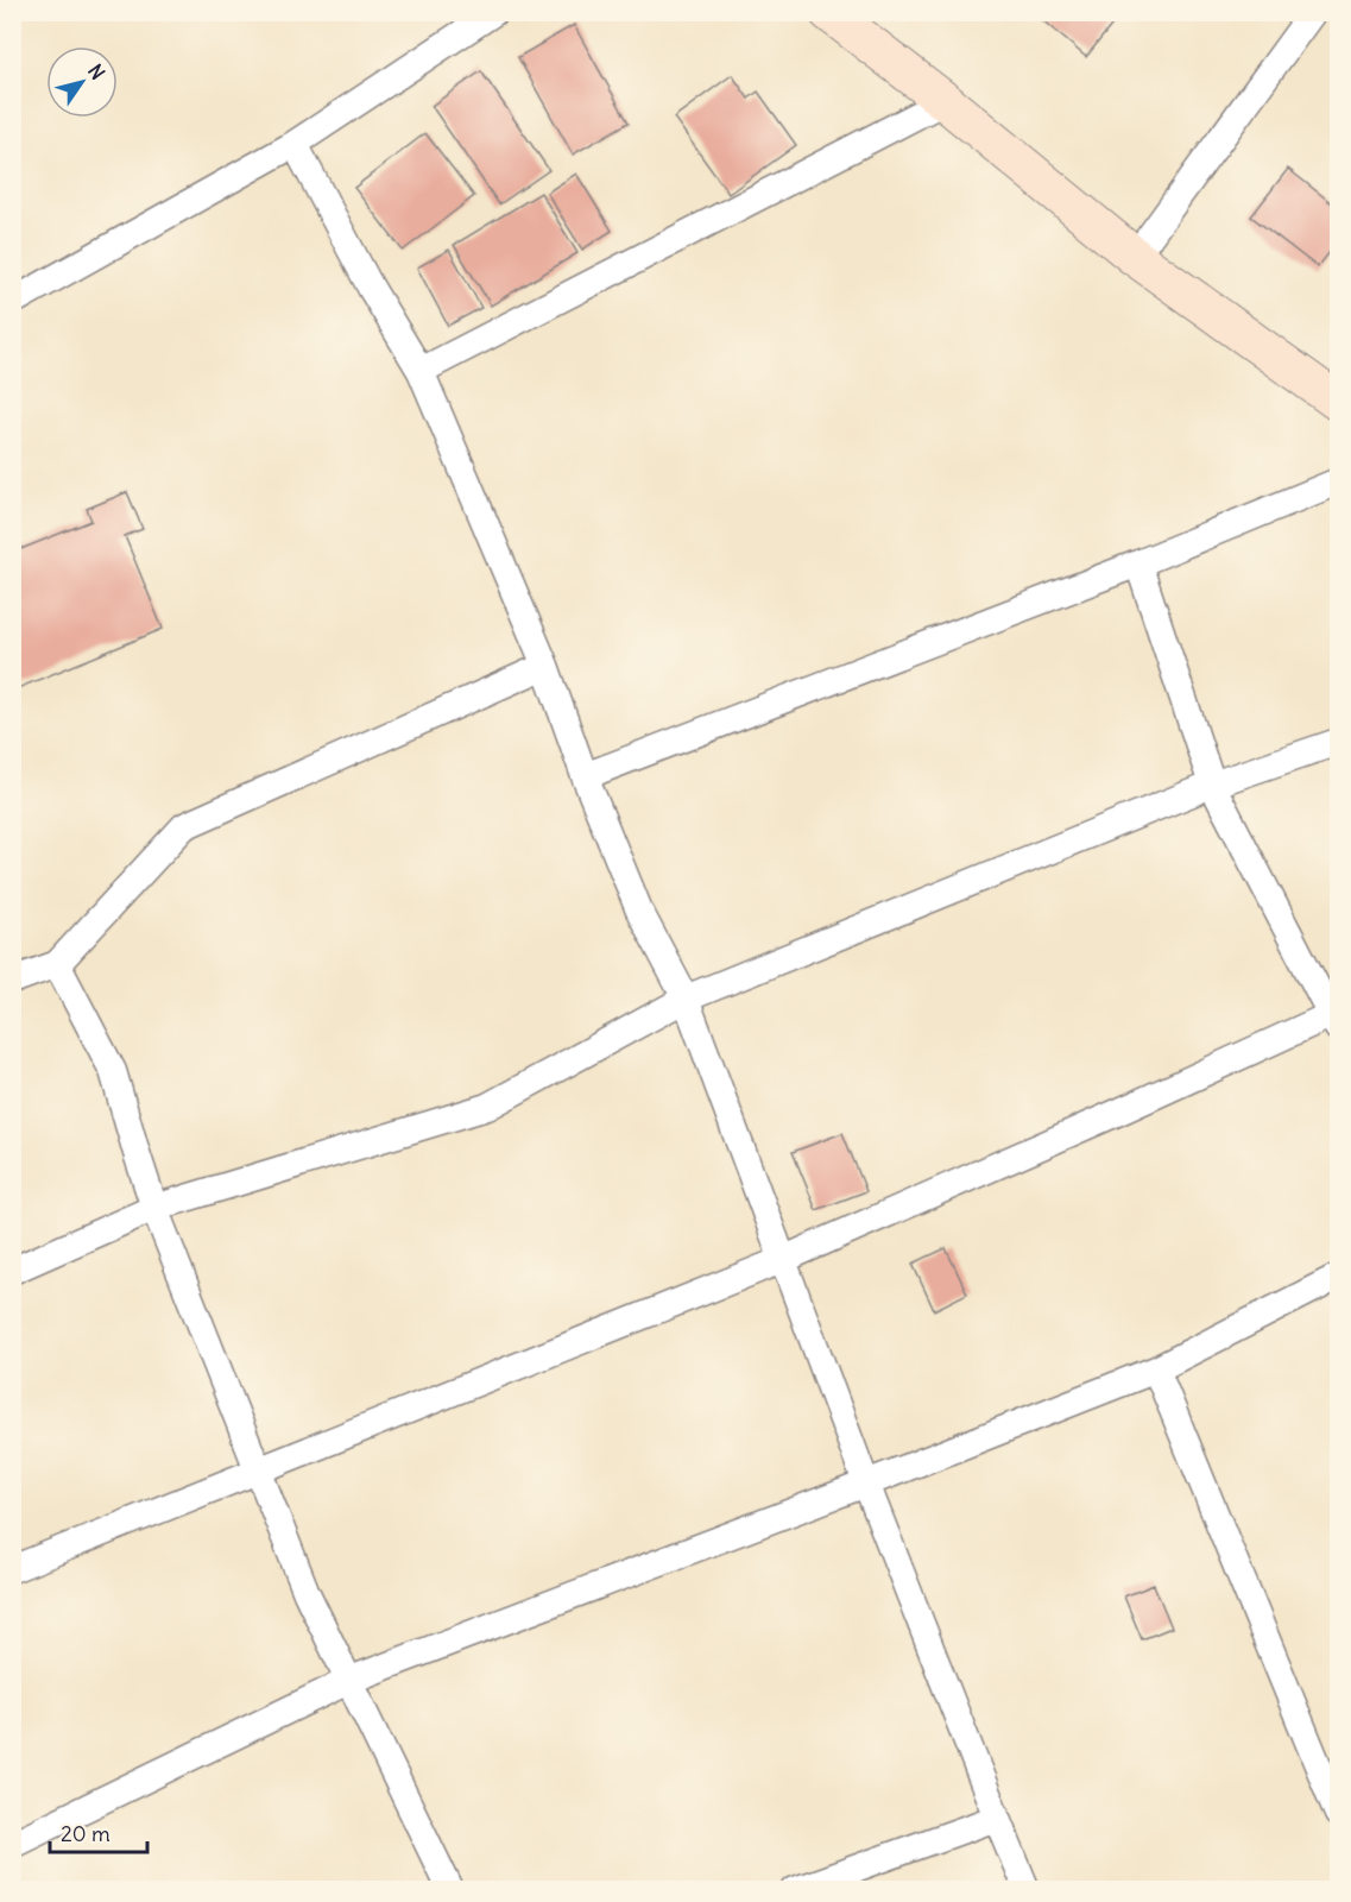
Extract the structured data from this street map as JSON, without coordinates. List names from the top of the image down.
{
  "scale_bar": "20 m",
  "north": "top right"
}
